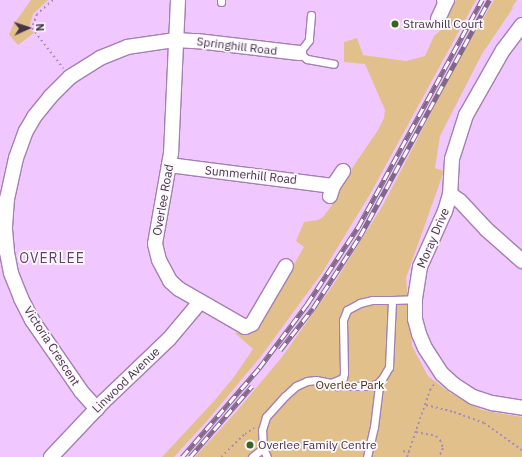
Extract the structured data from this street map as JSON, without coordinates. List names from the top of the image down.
{
  "streets": {
    "street": [
      "Springhill Road",
      "Summerhill Road",
      "Overlee Road",
      "Moray Drive",
      "Victoria Crescent",
      "Linwood Avenue"
    ]
  },
  "crossings": [
    ["Springhill Road", "Overlee Road"],
    ["Springhill Road", "Victoria Crescent"],
    ["Summerhill Road", "Overlee Road"],
    ["Overlee Road", "Victoria Crescent"],
    ["Overlee Road", "Linwood Avenue"],
    ["Victoria Crescent", "Linwood Avenue"]
  ],
  "districts": ["OVERLEE"],
  "parks": ["Overlee Park"],
  "places": ["Strawhill Court", "Overlee Family Centre"],
  "north": "right"
}
